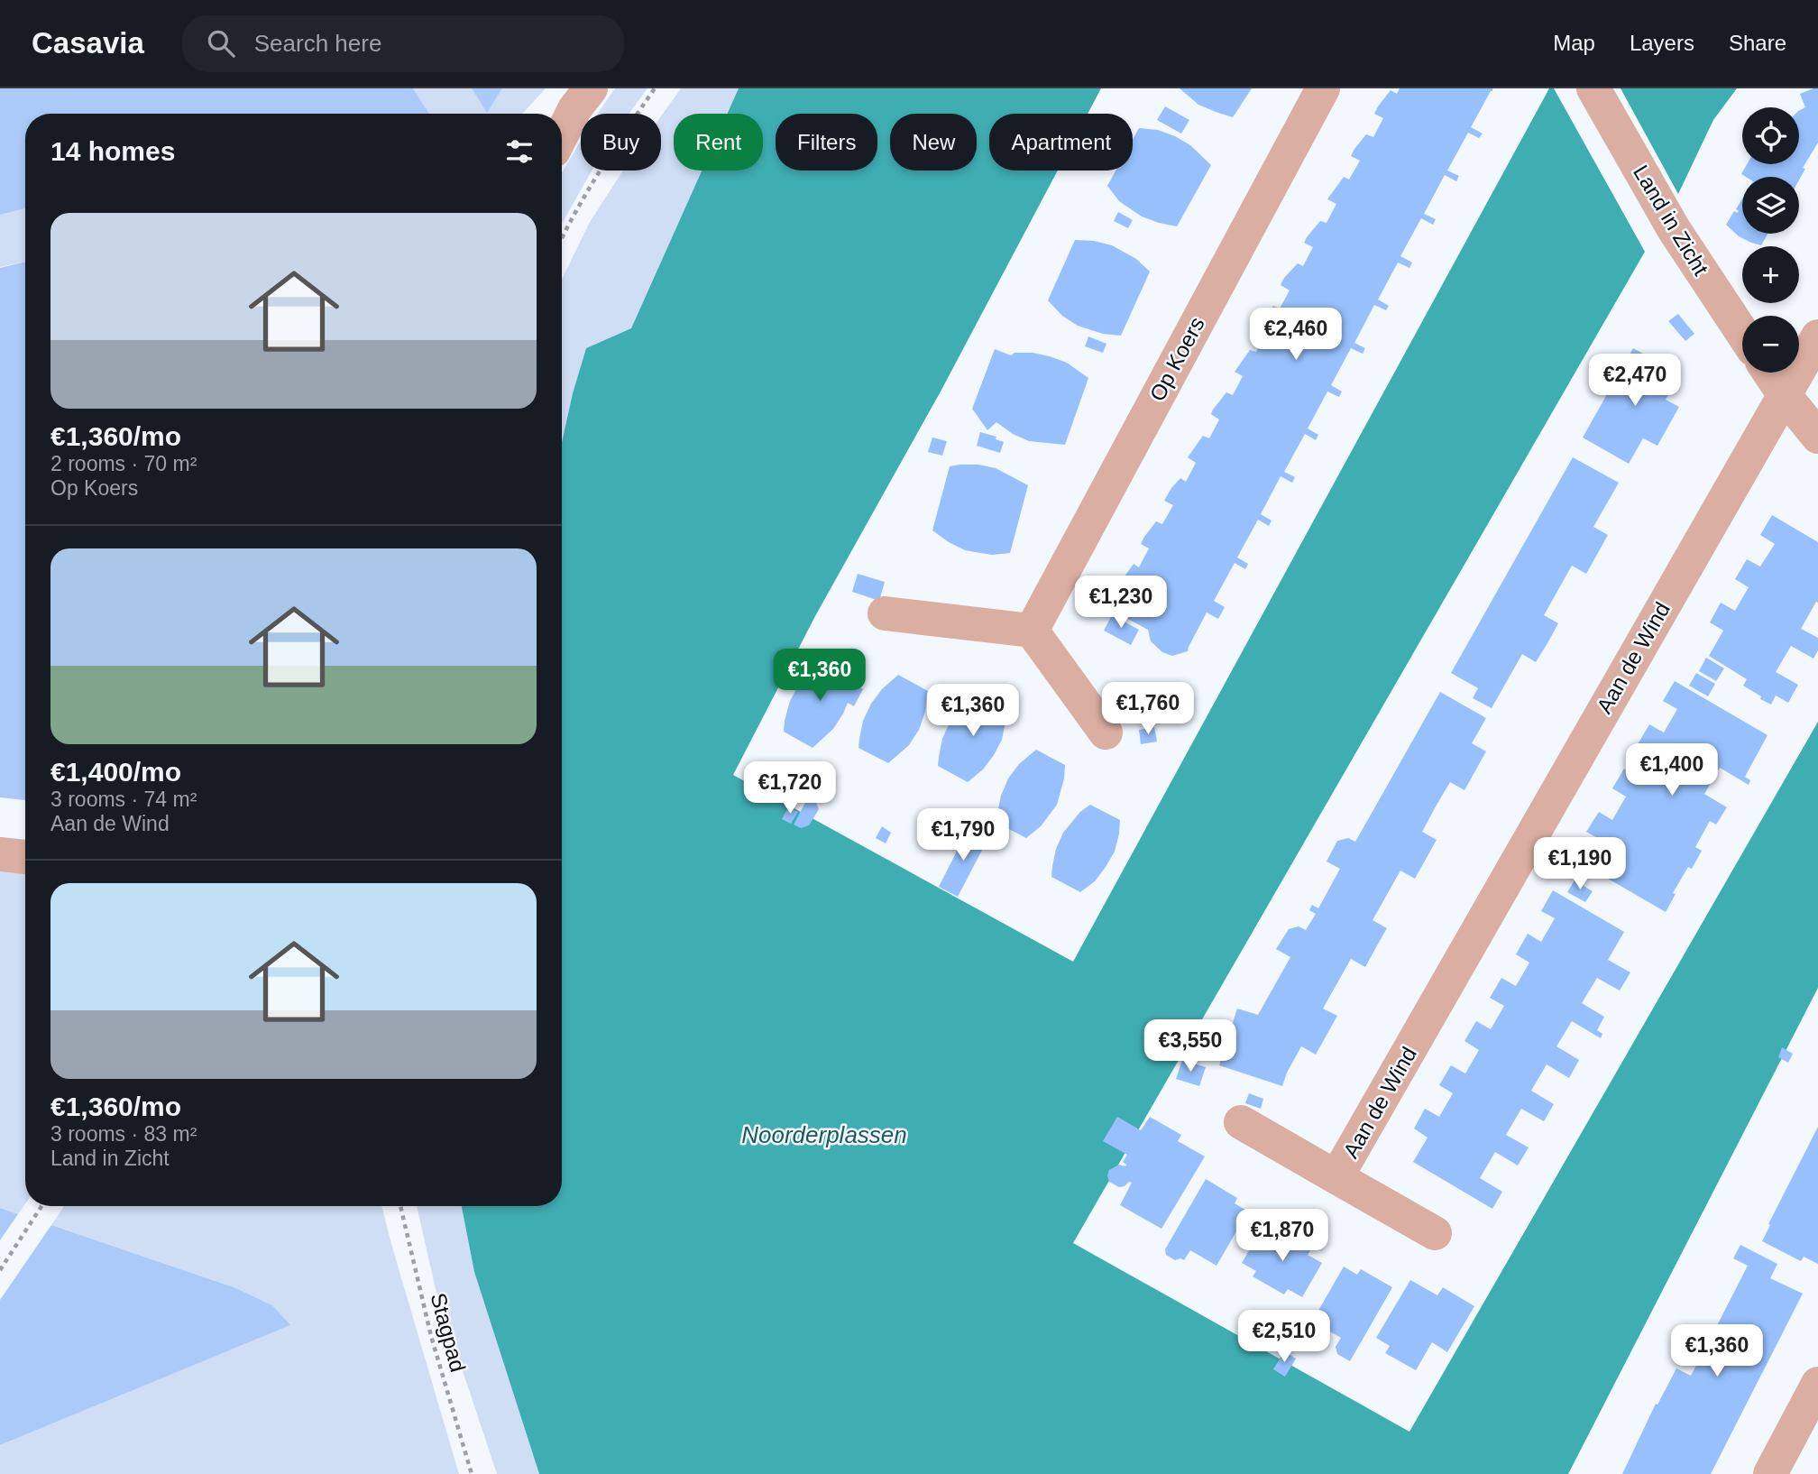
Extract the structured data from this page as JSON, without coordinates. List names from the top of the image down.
{
  "streets": {
    "street": ["Land in Zicht", "Op Koers", "Aan de Wind"],
    "path": ["Stagpad"]
  },
  "water": ["Noorderplassen"],
  "page": {
    "header": "Casavia",
    "search": "Search here",
    "nav": ["Map", "Layers", "Share"],
    "map_buttons": ["+", "−"],
    "chip": [
      "Buy",
      "Rent",
      "Filters",
      "New",
      "Apartment"
    ],
    "heading": "14 homes",
    "list": [
      {
        "name": "€1,360/mo",
        "note": "2 rooms · 70 m² · Op Koers"
      },
      {
        "name": "€1,400/mo",
        "note": "3 rooms · 74 m² · Aan de Wind"
      },
      {
        "name": "€1,360/mo",
        "note": "3 rooms · 83 m² · Land in Zicht"
      }
    ],
    "price": [
      "€2,460",
      "€2,470",
      "€1,230",
      "€1,360",
      "€1,760",
      "€1,360",
      "€1,400",
      "€1,720",
      "€1,790",
      "€1,190",
      "€3,550",
      "€1,870",
      "€2,510",
      "€1,360"
    ]
  }
}
